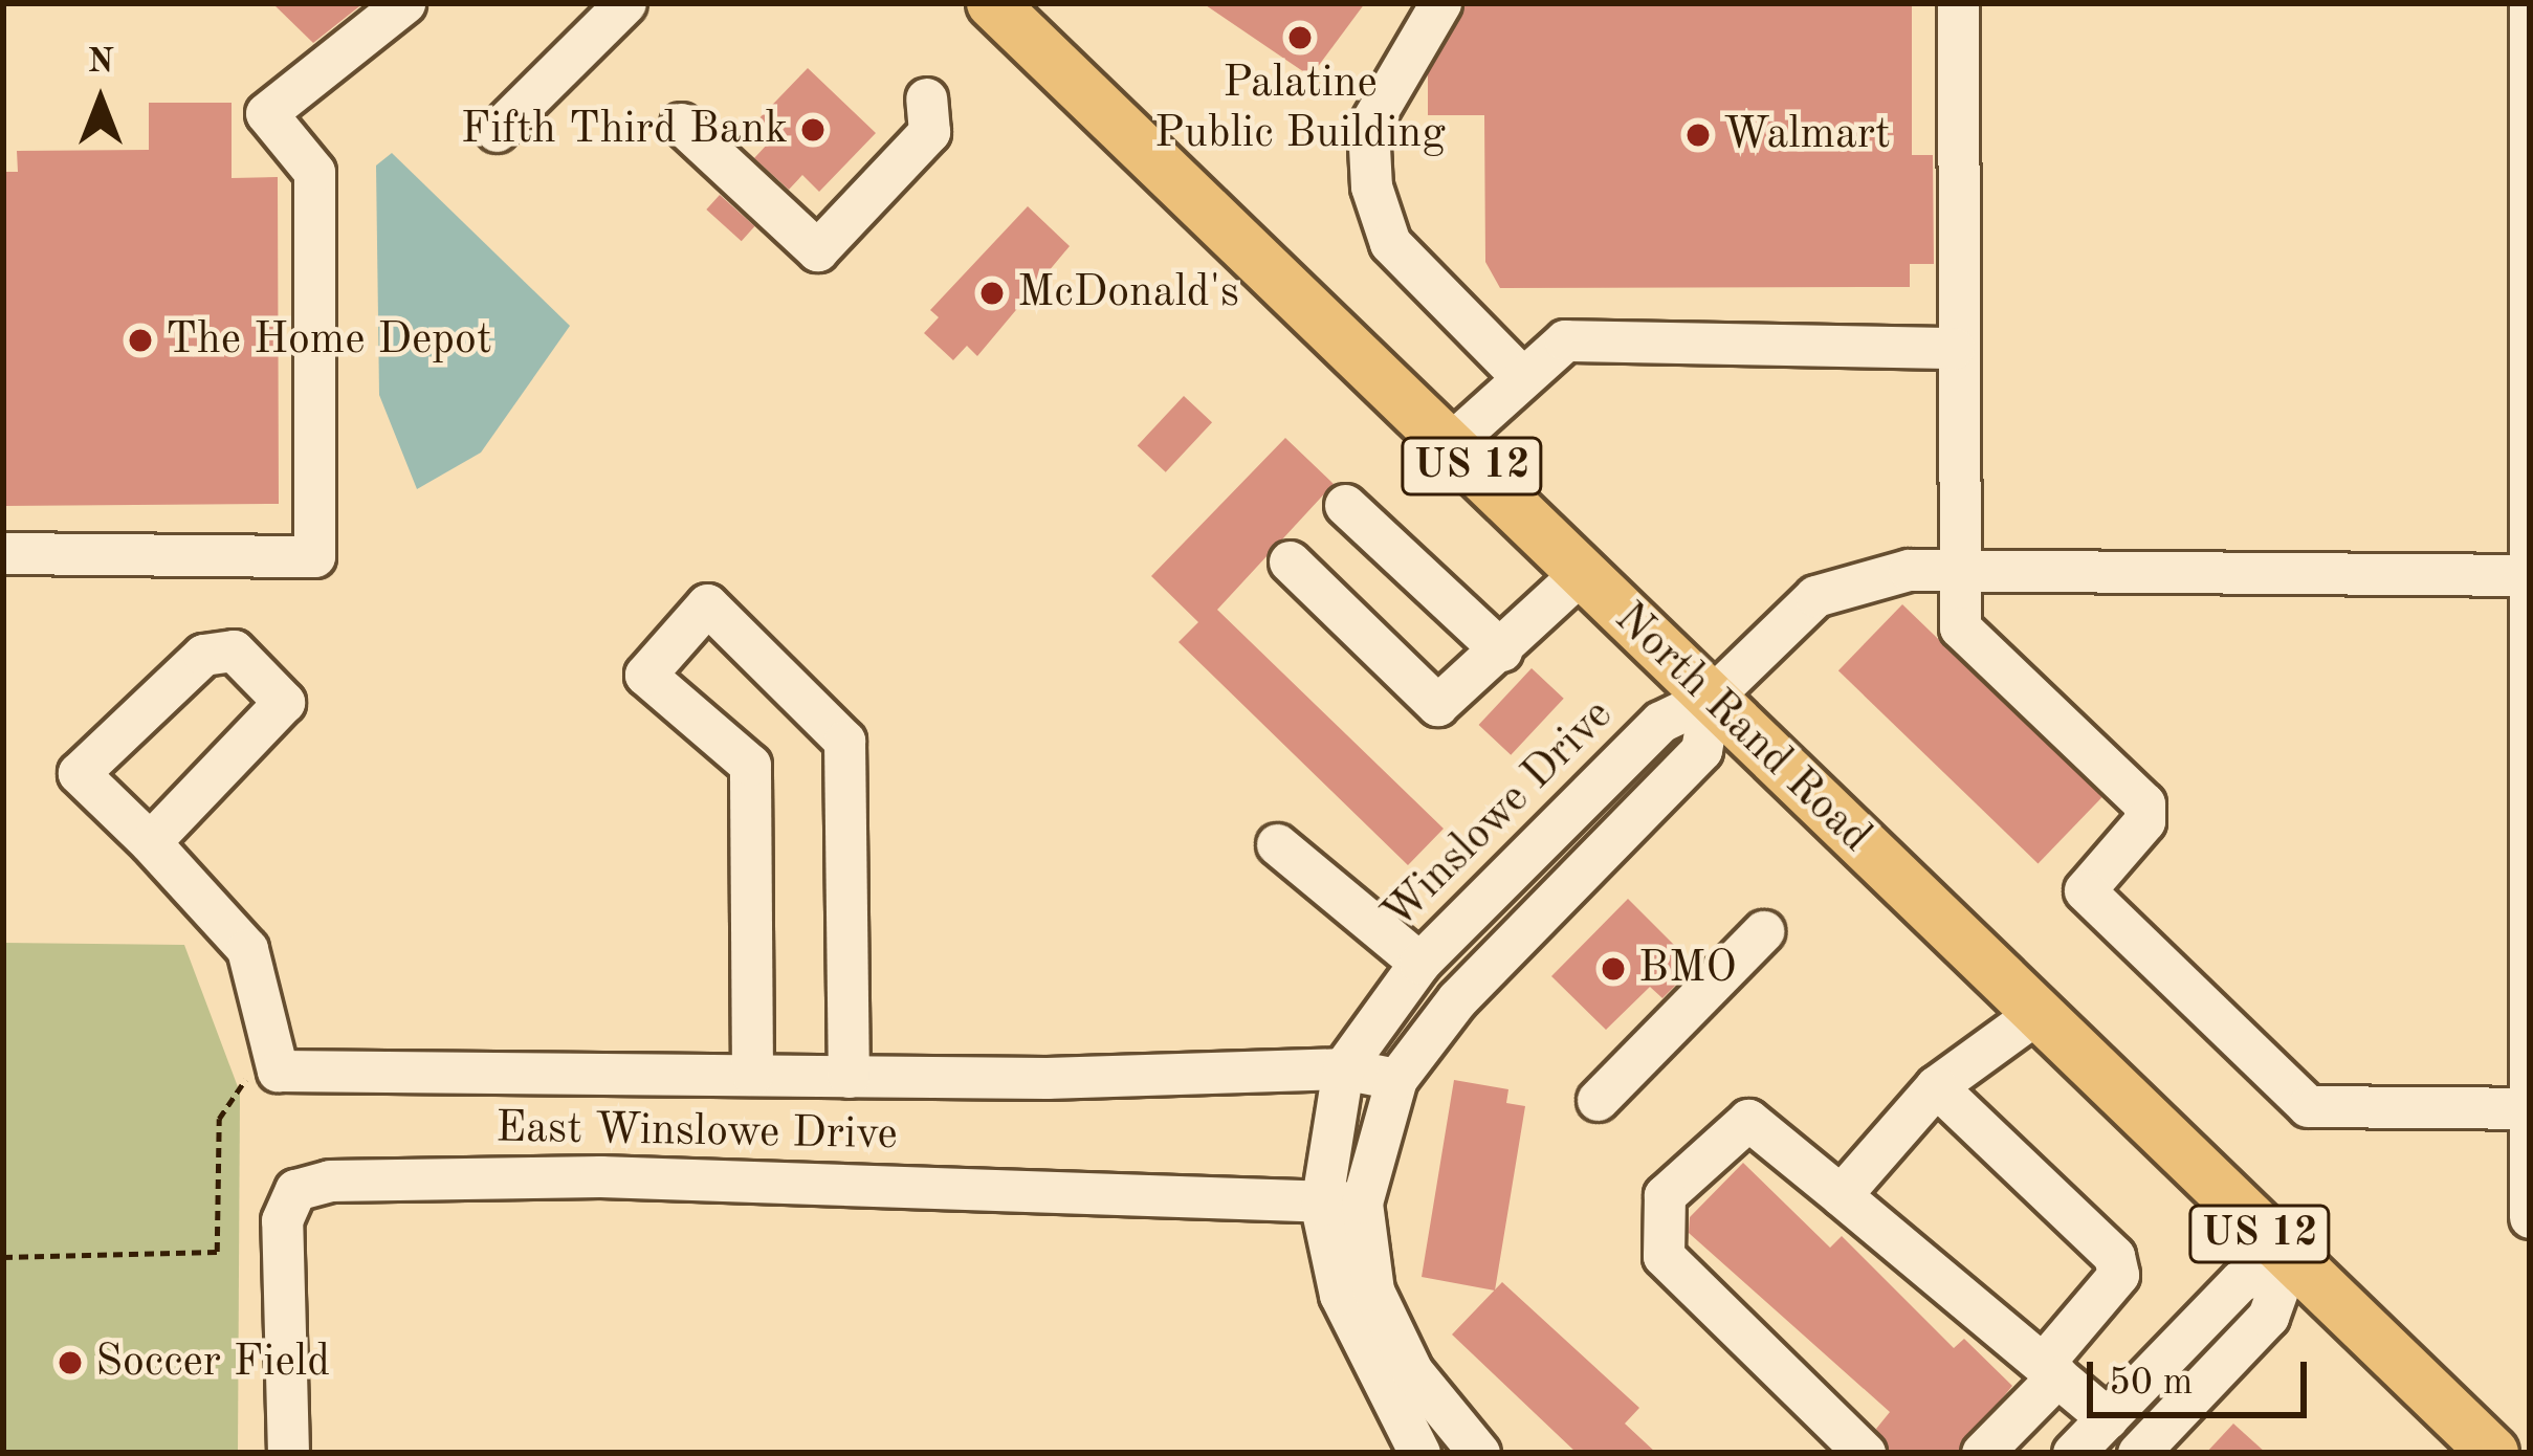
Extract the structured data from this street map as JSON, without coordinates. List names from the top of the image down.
{
  "streets": {
    "main road": ["US 12", "North Rand Road"],
    "street": ["Winslowe Drive", "East Winslowe Drive"]
  },
  "crossings": [
    ["North Rand Road", "Winslowe Drive"],
    ["Winslowe Drive", "East Winslowe Drive"]
  ],
  "places": [
    "Palatine Public Building",
    "Fifth Third Bank",
    "Walmart",
    "McDonald's",
    "The Home Depot",
    "BMO",
    "Soccer Field"
  ],
  "scale_bar": "50 m",
  "north": "top"
}
